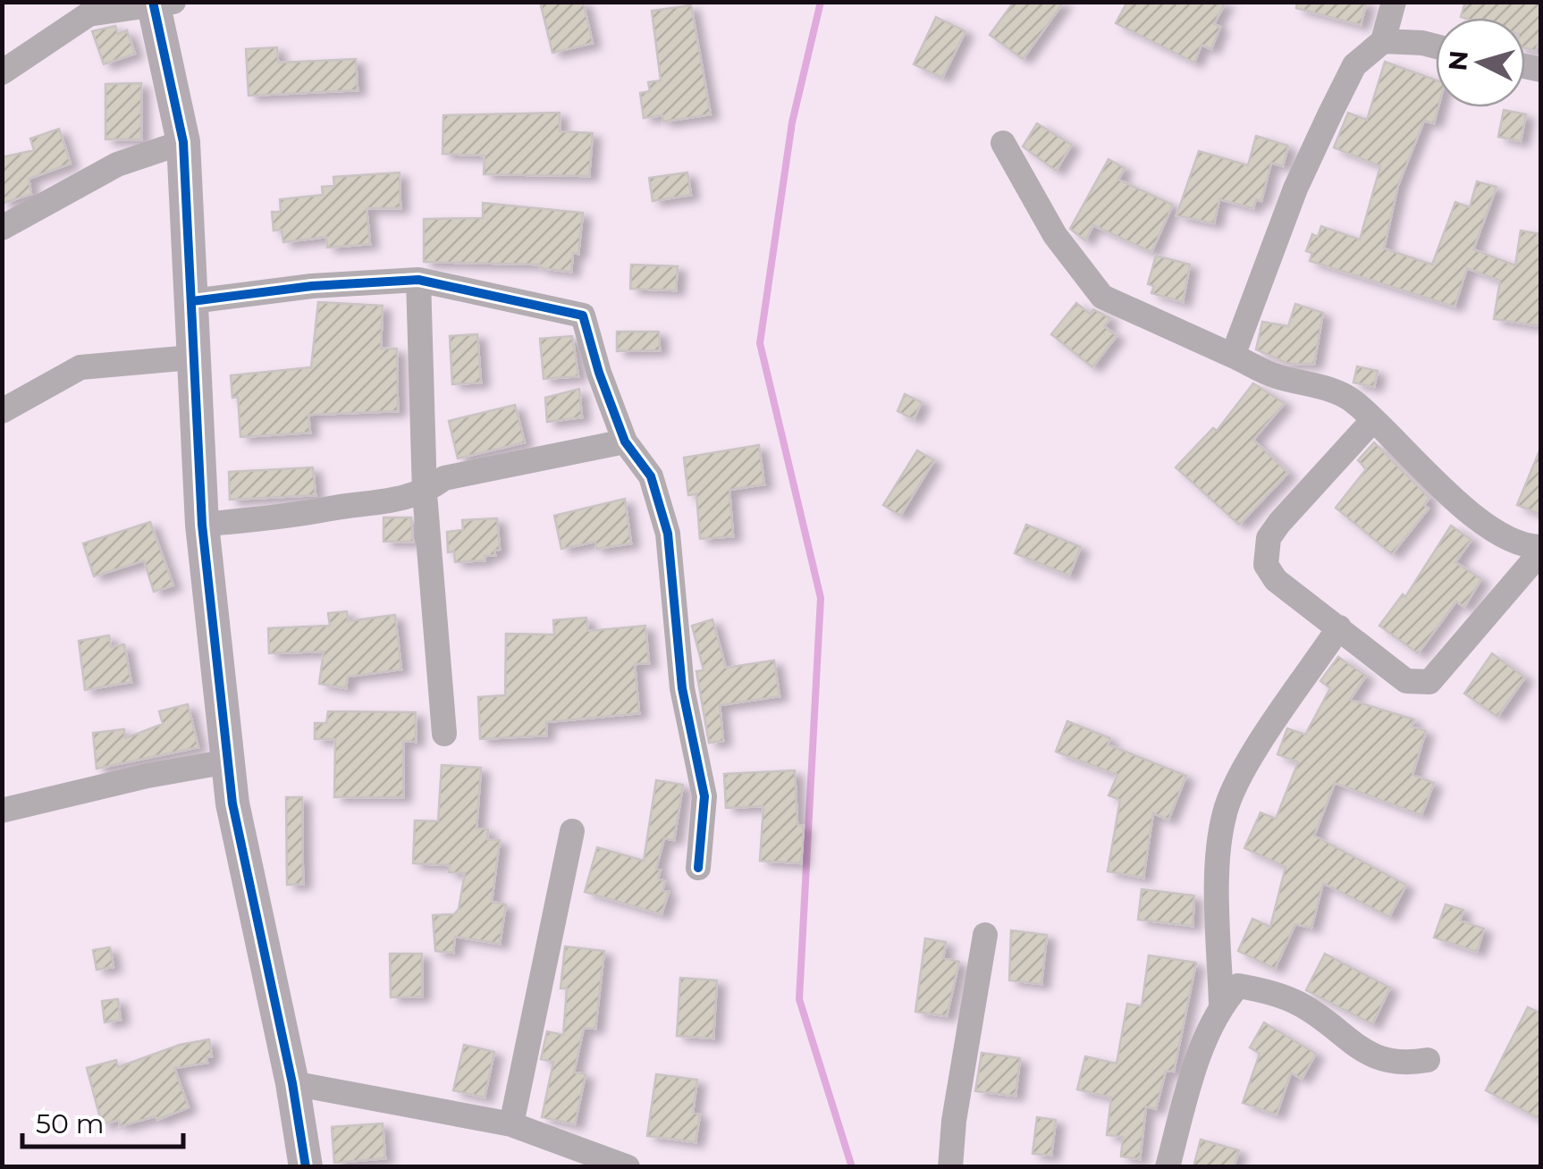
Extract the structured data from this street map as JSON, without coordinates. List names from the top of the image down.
{
  "scale_bar": "50 m",
  "north": "left"
}
